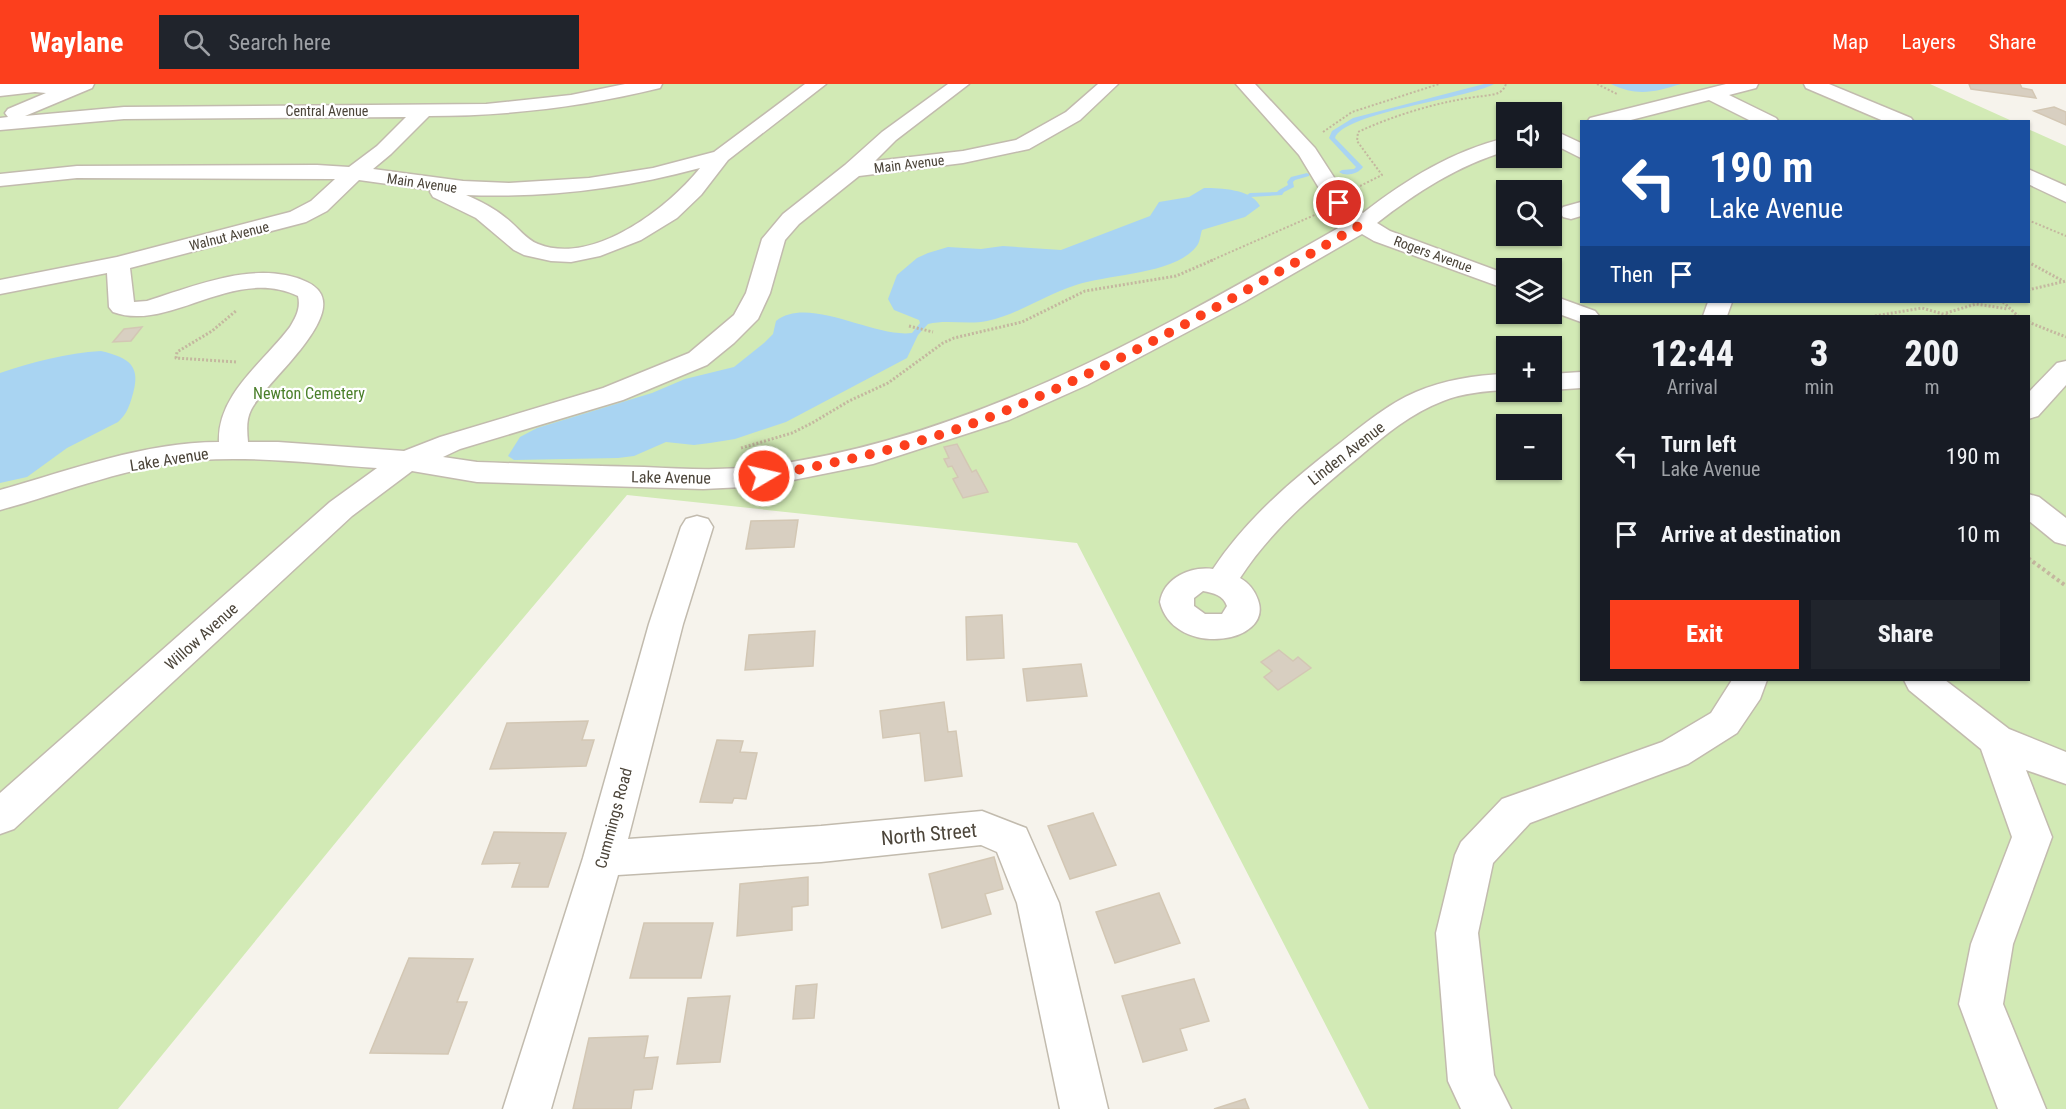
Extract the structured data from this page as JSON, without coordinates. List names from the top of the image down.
{
  "streets": {
    "street": [
      "Central Avenue",
      "Main Avenue",
      "Walnut Avenue",
      "Rogers Avenue",
      "Linden Avenue",
      "Lake Avenue",
      "Willow Avenue",
      "Cummings Road",
      "North Street"
    ]
  },
  "crossings": [
    ["Central Avenue", "Walnut Avenue"],
    ["Main Avenue", "Walnut Avenue"],
    ["Main Avenue", "Lake Avenue"],
    ["Main Avenue", "Willow Avenue"],
    ["Rogers Avenue", "Lake Avenue"],
    ["Lake Avenue", "Willow Avenue"],
    ["Cummings Road", "North Street"]
  ],
  "parks": ["Newton Cemetery"],
  "page": {
    "header": "Waylane",
    "search": "Search here",
    "nav": ["Map", "Layers", "Share"],
    "map_buttons": ["+", "−"],
    "turn": ["190 m", "Lake Avenue"],
    "then": "Then",
    "eta": [
      "12:44",
      "Arrival",
      "3",
      "min",
      "200",
      "m"
    ],
    "list": [
      {
        "name": "Turn left",
        "note": "Lake Avenue",
        "value": "190 m"
      },
      {
        "name": "Arrive at destination",
        "value": "10 m"
      }
    ],
    "buttons": ["Exit", "Share"]
  }
}
